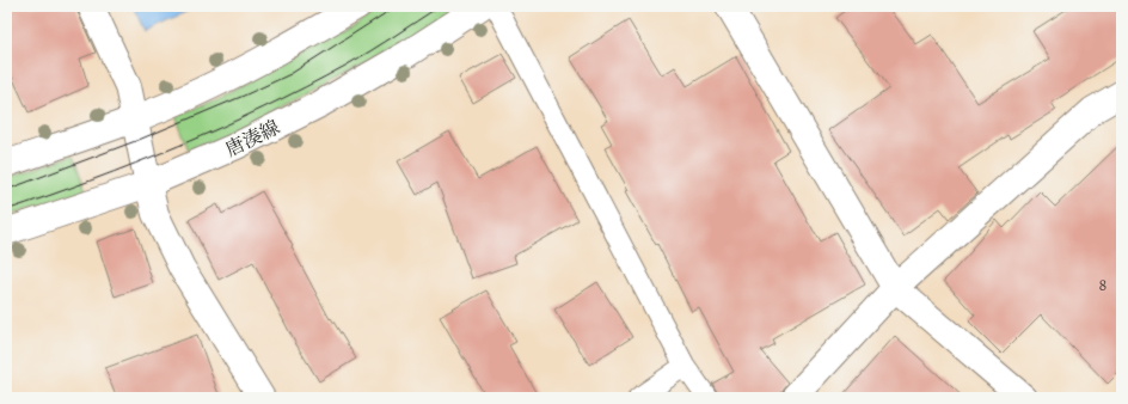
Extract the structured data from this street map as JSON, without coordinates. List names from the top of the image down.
{
  "streets": {
    "street": ["唐湊線"]
  },
  "house_numbers": ["8"]
}
